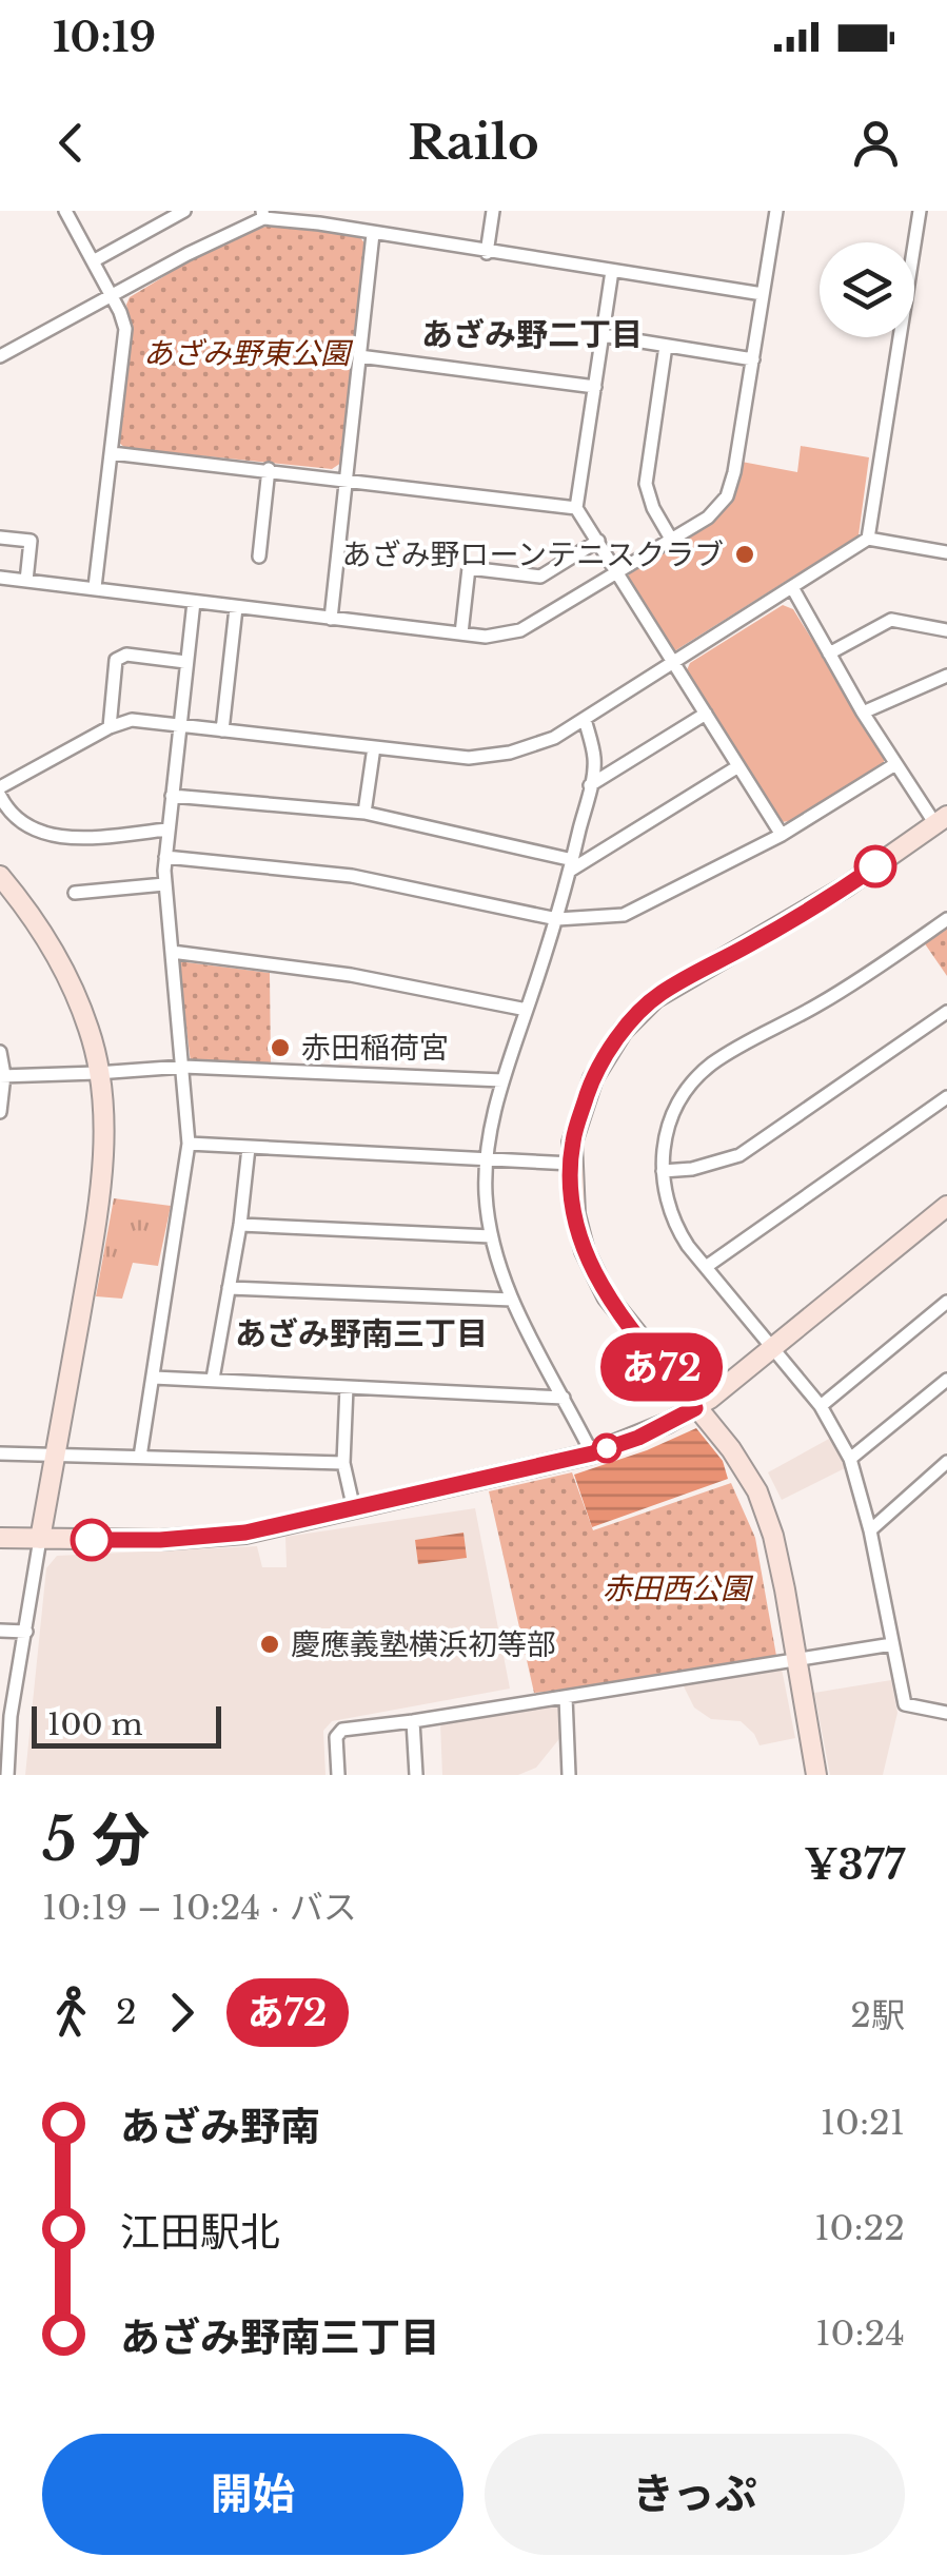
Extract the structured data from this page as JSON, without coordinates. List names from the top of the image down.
{
  "districts": ["あざみ野二丁目", "あざみ野南三丁目"],
  "parks": ["あざみ野東公園", "赤田西公園"],
  "places": ["あざみ野ローンテニスクラブ", "赤田稲荷宮", "慶應義塾横浜初等部"],
  "lines": ["bus line あ72"],
  "scale_bar": "100 m",
  "page": {
    "status": "10:19",
    "header": "Railo",
    "on_map": "あ72",
    "scale": "100 m",
    "heading": ["5 分", "10:19 – 10:24 · バス", "¥377"],
    "legs": ["2", "あ72", "2駅"],
    "list": [
      {
        "name": "あざみ野南",
        "value": "10:21"
      },
      {
        "name": "江田駅北",
        "value": "10:22"
      },
      {
        "name": "あざみ野南三丁目",
        "value": "10:24"
      }
    ],
    "buttons": ["開始", "きっぷ"]
  }
}
